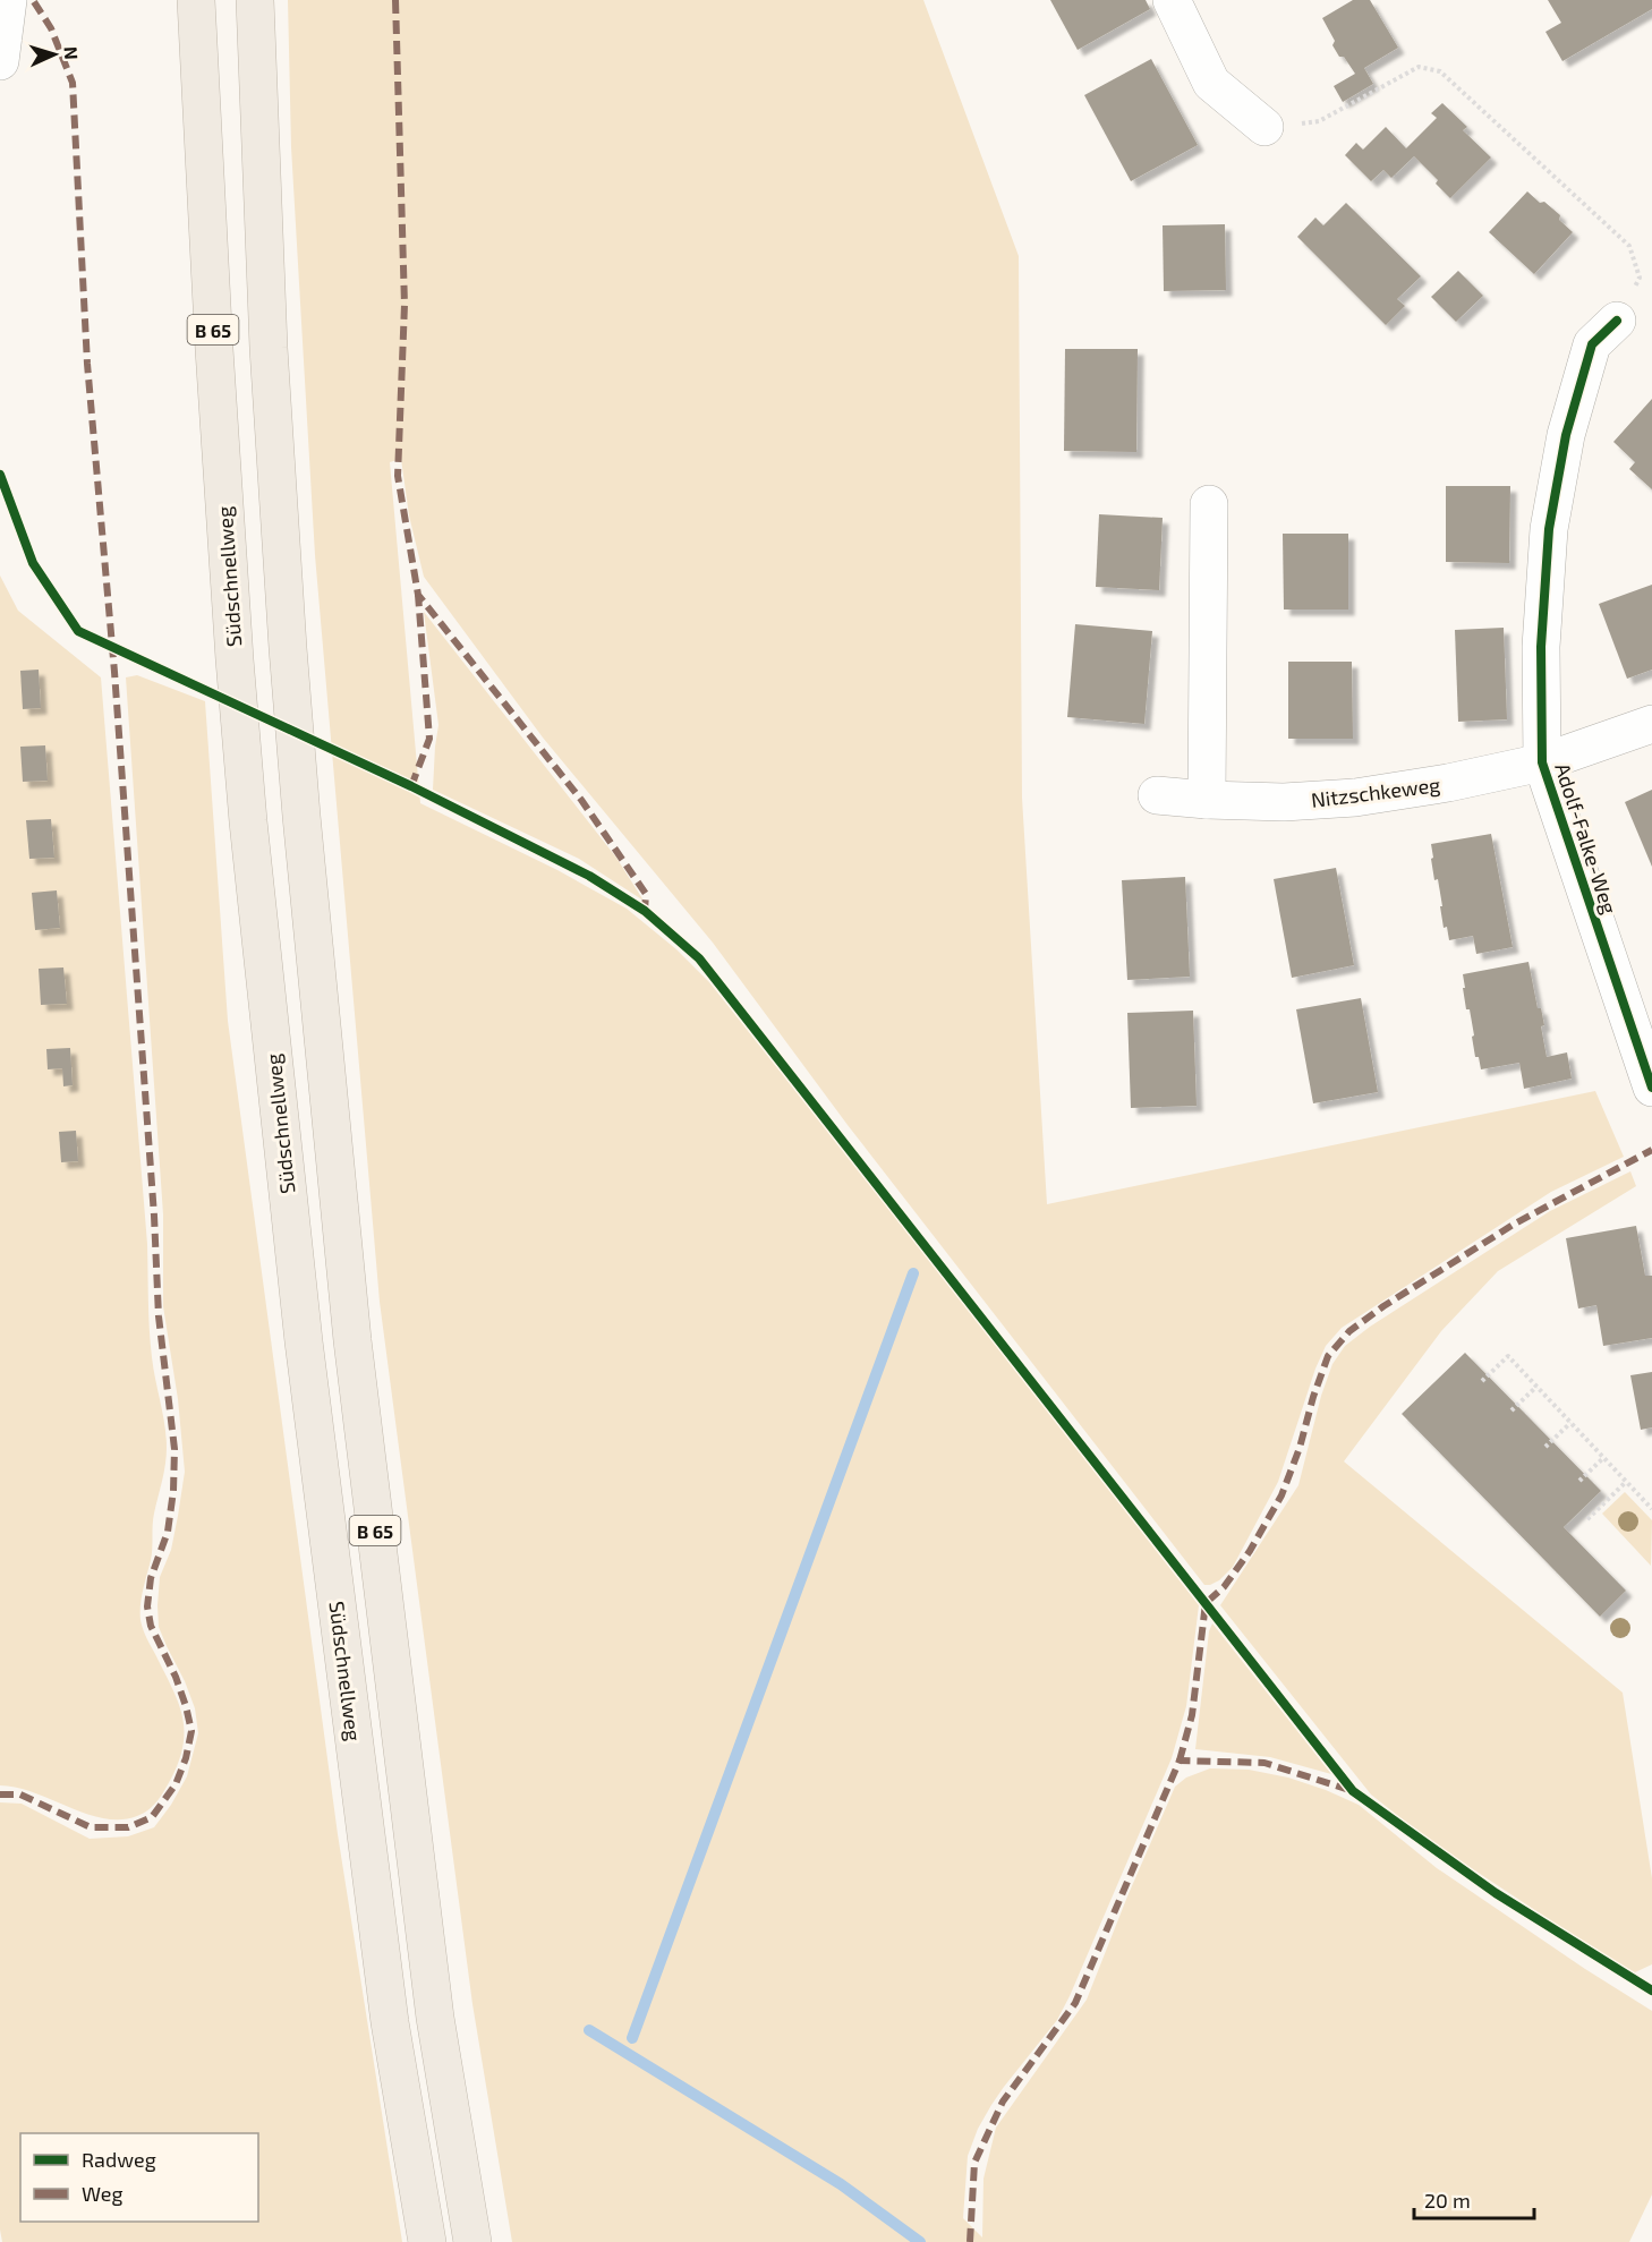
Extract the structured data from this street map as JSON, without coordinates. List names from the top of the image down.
{
  "streets": {
    "highway": ["B 65", "Südschnellweg"],
    "street": ["Nitzschkeweg", "Adolf-Falke-Weg"]
  },
  "crossings": [
    ["Nitzschkeweg", "Adolf-Falke-Weg"]
  ],
  "legend": ["Radweg", "Weg"],
  "scale_bar": "20 m",
  "north": "right"
}
